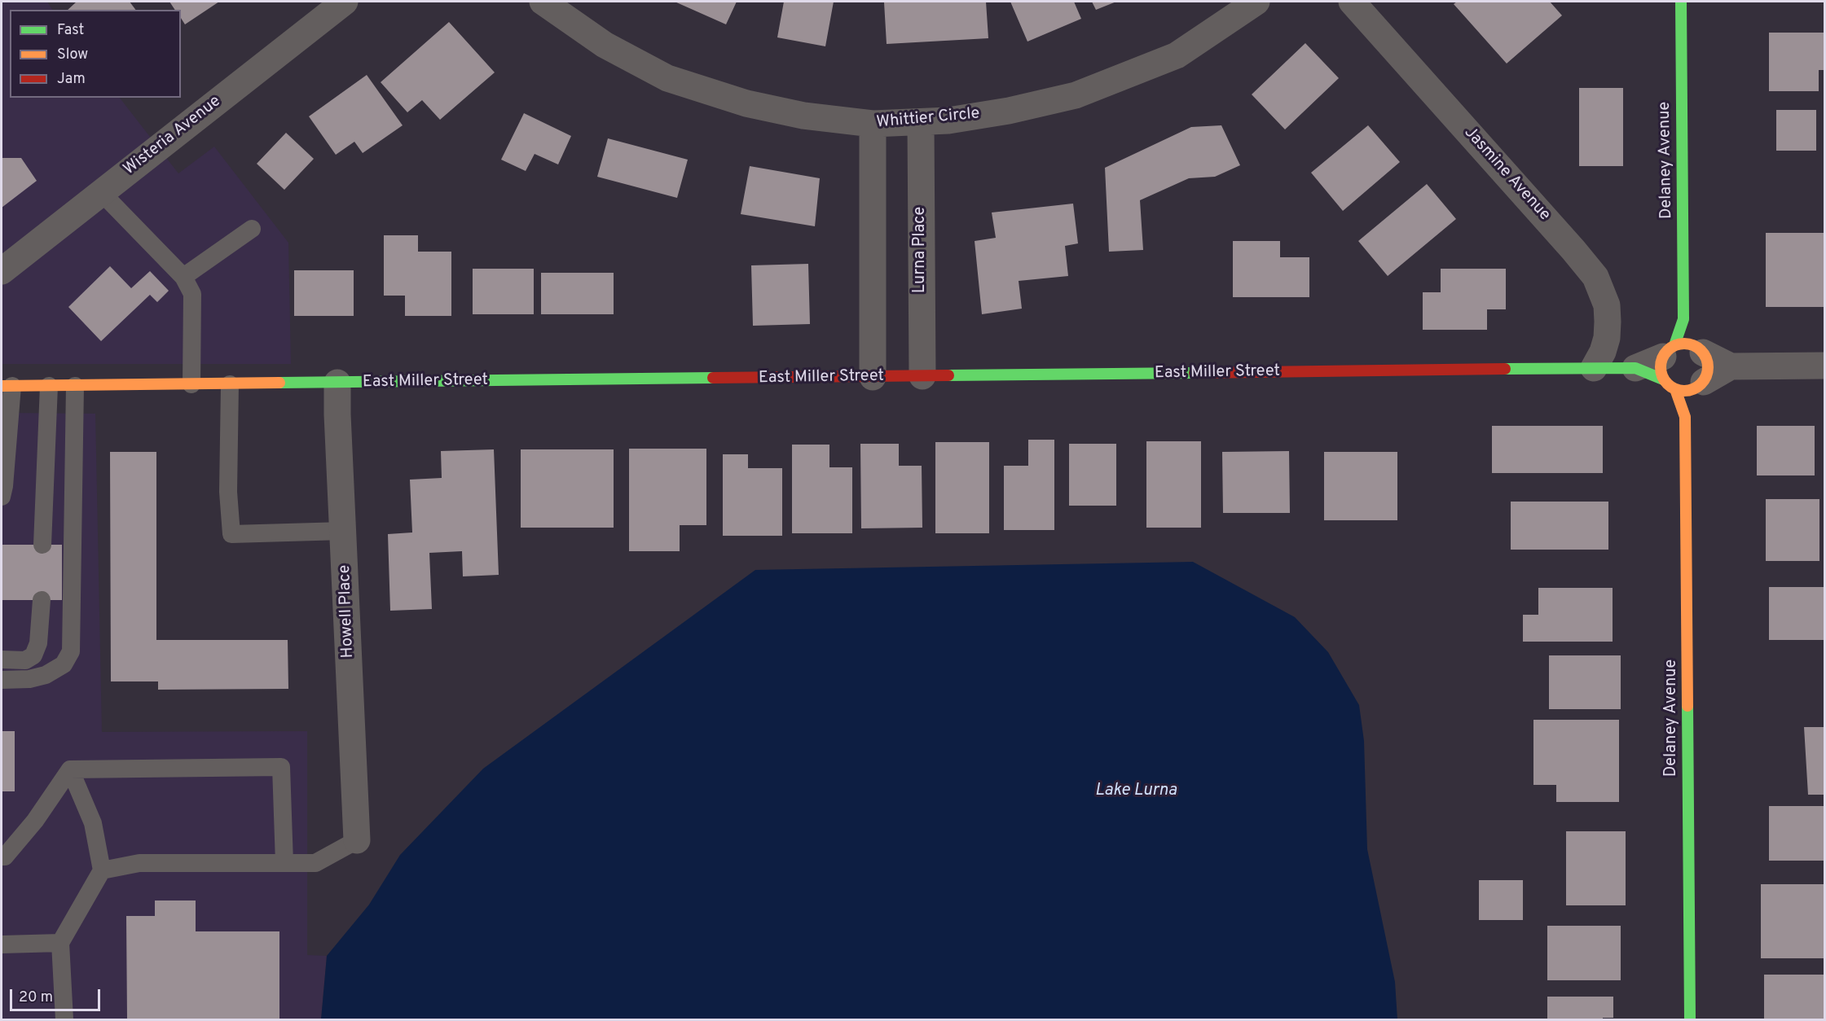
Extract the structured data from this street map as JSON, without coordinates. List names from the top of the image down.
{
  "streets": {
    "street": [
      "Whittier Circle",
      "Wisteria Avenue",
      "Delaney Avenue",
      "Jasmine Avenue",
      "Lurna Place",
      "East Miller Street",
      "Howell Place"
    ]
  },
  "crossings": [
    ["Whittier Circle", "Lurna Place"],
    ["Jasmine Avenue", "East Miller Street"],
    ["Lurna Place", "East Miller Street"],
    ["East Miller Street", "Howell Place"]
  ],
  "water": ["Lake Lurna"],
  "legend": ["Fast", "Slow", "Jam"],
  "scale_bar": "20 m"
}
